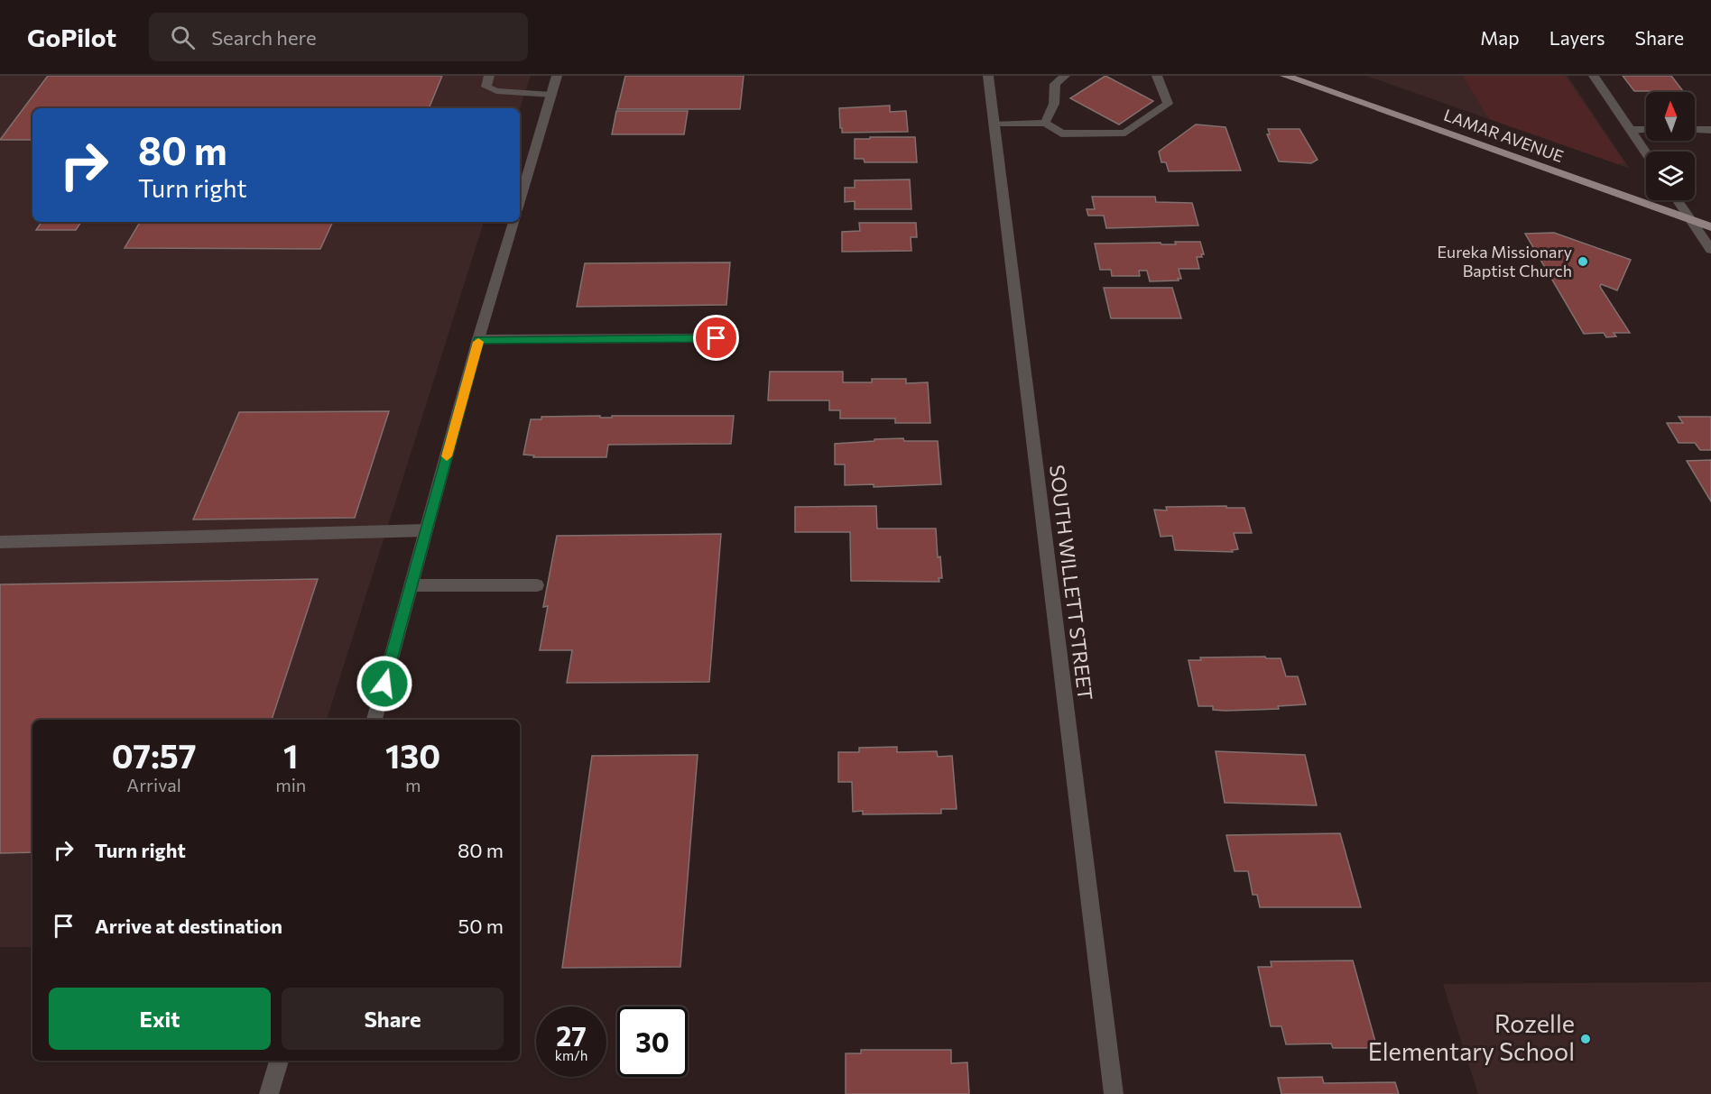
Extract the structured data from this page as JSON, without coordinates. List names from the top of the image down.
{
  "streets": {
    "main road": ["LAMAR AVENUE"],
    "street": ["SOUTH WILLETT STREET"]
  },
  "places": ["Eureka Missionary Baptist Church", "Rozelle Elementary School"],
  "north": "top",
  "page": {
    "header": "GoPilot",
    "search": "Search here",
    "nav": ["Map", "Layers", "Share"],
    "turn": ["80 m", "Turn right"],
    "eta": [
      "07:57",
      "Arrival",
      "1",
      "min",
      "130",
      "m"
    ],
    "list": [
      {
        "name": "Turn right",
        "value": "80 m"
      },
      {
        "name": "Arrive at destination",
        "value": "50 m"
      }
    ],
    "buttons": ["Exit", "Share"],
    "speed": "27 km/h",
    "limit": "30"
  }
}
